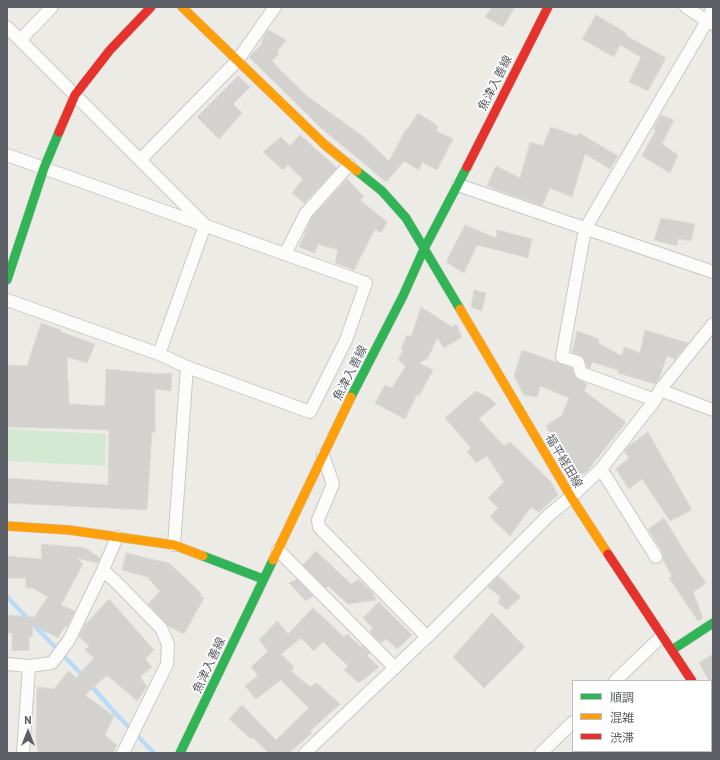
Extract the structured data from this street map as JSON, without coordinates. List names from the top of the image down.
{
  "streets": {
    "main road": ["魚津入善線", "福平経田線"]
  },
  "crossings": [
    ["魚津入善線", "福平経田線"]
  ],
  "legend": ["順調", "混雑", "渋滞"],
  "north": "top"
}
